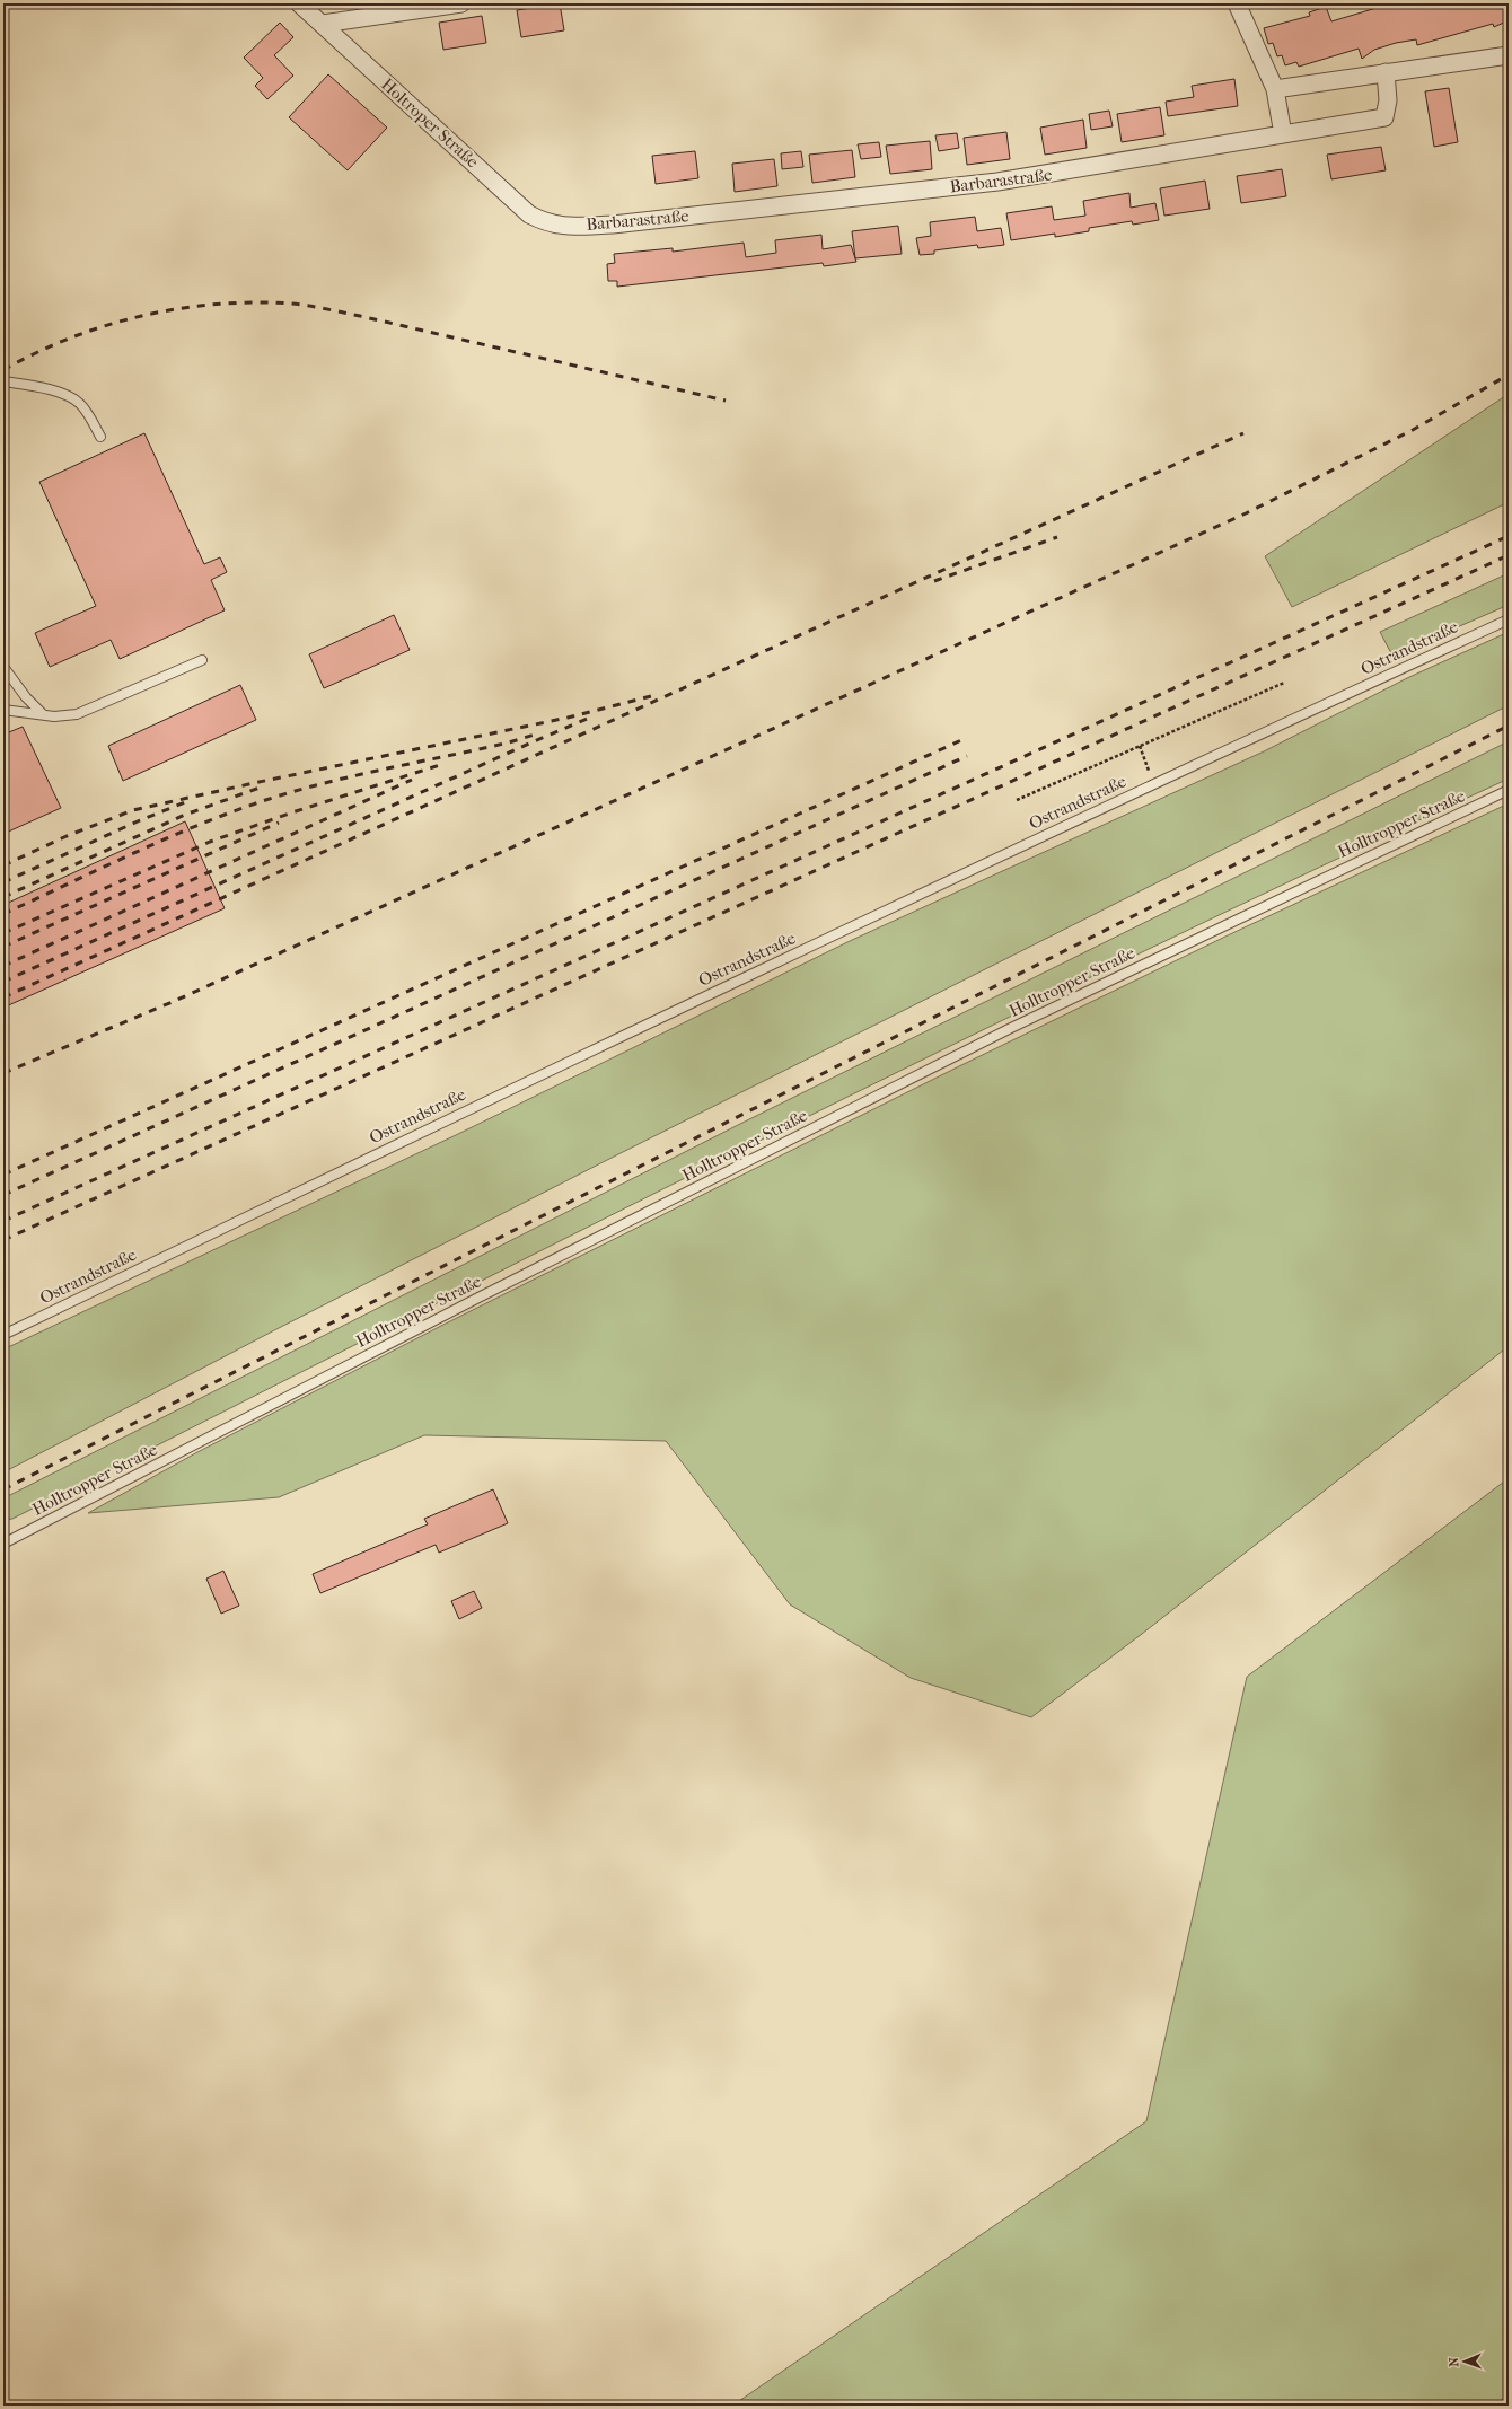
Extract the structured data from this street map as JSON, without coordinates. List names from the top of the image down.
{
  "streets": {
    "street": ["Holtroper Straße", "Barbarastraße"],
    "lane": ["Ostrandstraße", "Holltropper Straße"]
  },
  "crossings": [
    ["Holtroper Straße", "Barbarastraße"]
  ],
  "north": "left"
}
